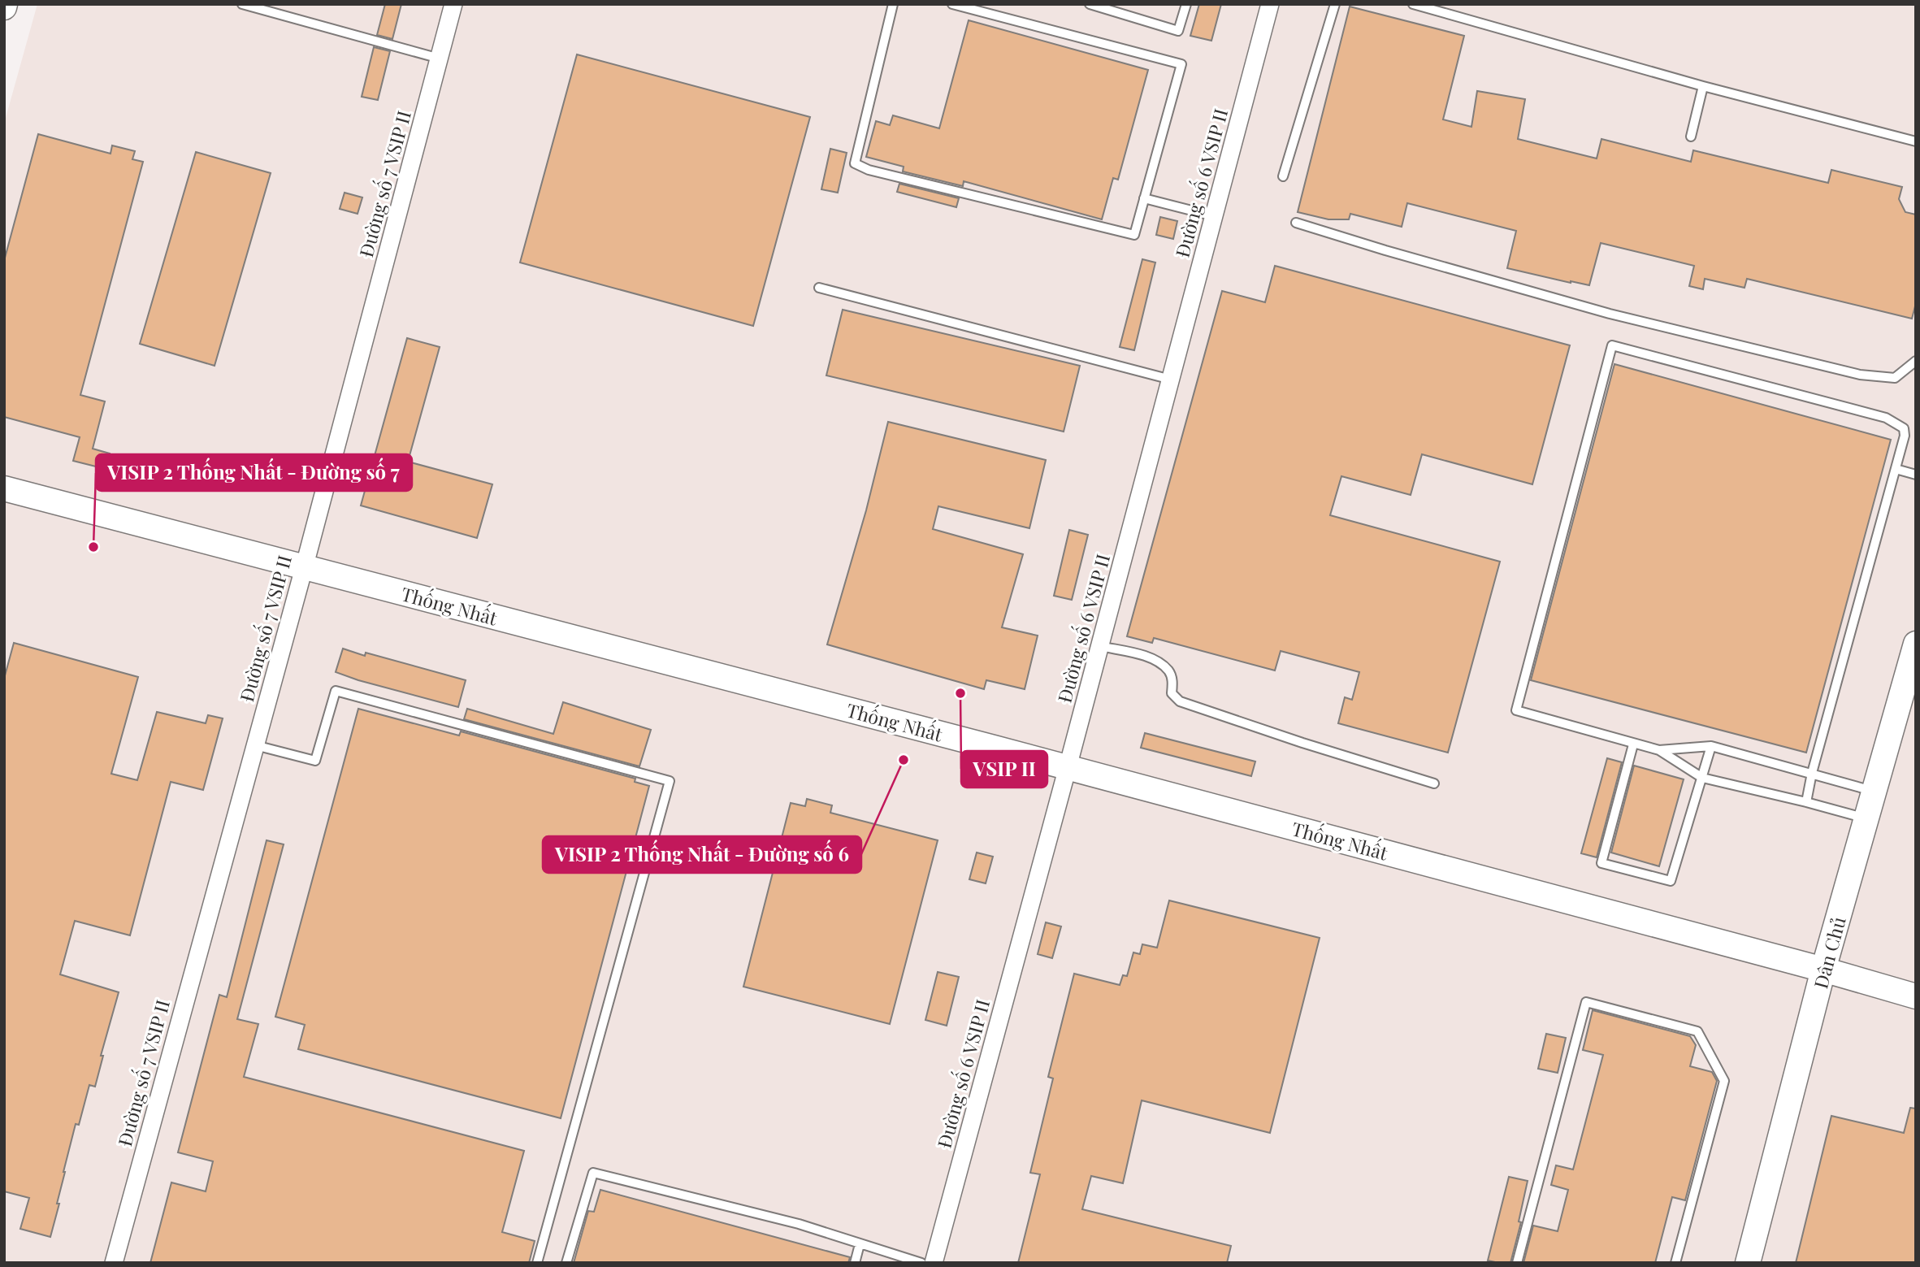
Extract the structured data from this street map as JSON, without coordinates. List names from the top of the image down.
{
  "streets": {
    "street": [
      "Đường số 6 VSIP II",
      "Đường số 7 VSIP II",
      "Thống Nhất",
      "Dân Chủ"
    ]
  },
  "crossings": [
    ["Đường số 6 VSIP II", "Thống Nhất"],
    ["Đường số 7 VSIP II", "Thống Nhất"],
    ["Thống Nhất", "Dân Chủ"]
  ],
  "places": ["VISIP 2 Thống Nhất - Đường số 7", "VSIP II", "VISIP 2 Thống Nhất - Đường số 6"]
}
